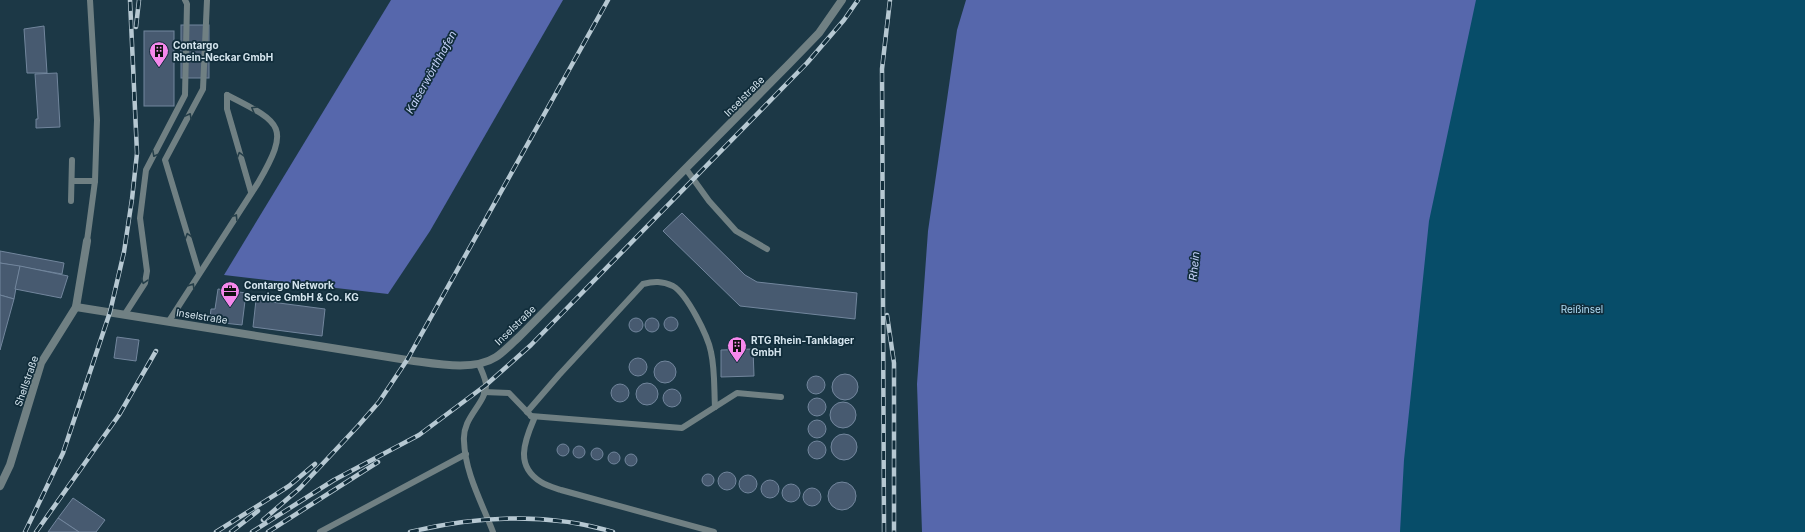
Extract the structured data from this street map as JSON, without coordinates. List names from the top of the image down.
{
  "streets": {
    "street": ["Inselstraße", "Shellstraße"]
  },
  "crossings": [
    ["Inselstraße", "Shellstraße"]
  ],
  "water": ["Kaiserwörthhafen", "Rhein"],
  "parks": ["Reißinsel"],
  "places": {
    "building": ["Contargo Rhein-Neckar GmbH", "RTG Rhein-Tanklager GmbH"],
    "office": ["Contargo Network Service GmbH & Co. KG"]
  }
}
